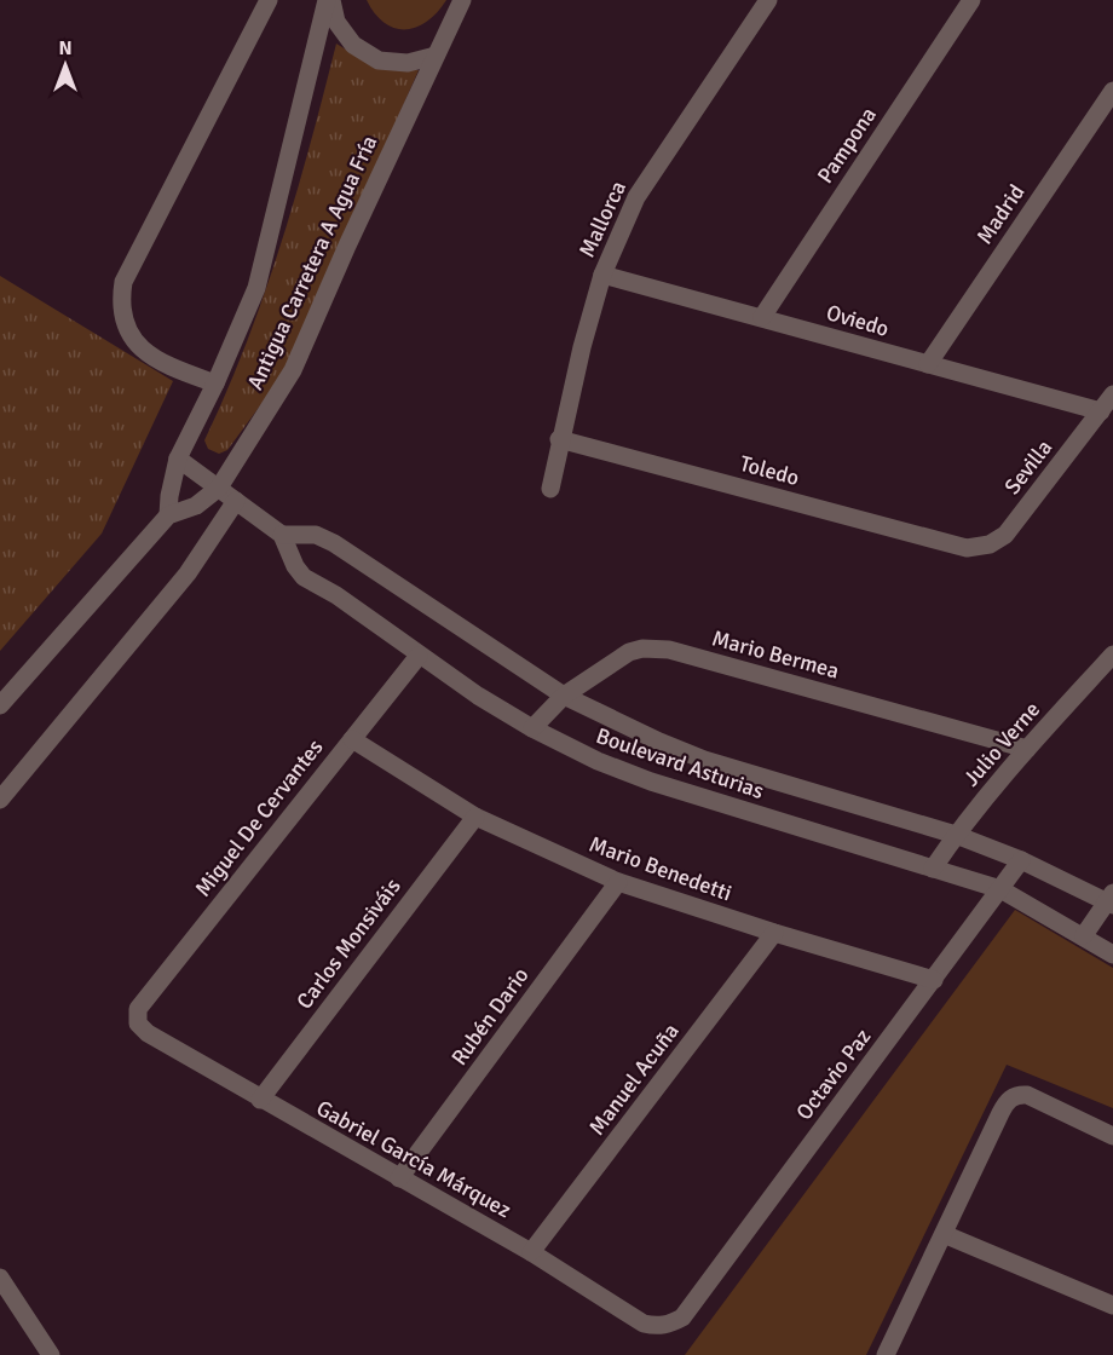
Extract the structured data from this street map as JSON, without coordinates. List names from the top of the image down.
{
  "streets": {
    "street": [
      "Pampona",
      "Madrid",
      "Mallorca",
      "Antigua Carretera A Agua Fría",
      "Oviedo",
      "Sevilla",
      "Toledo",
      "Mario Bermea",
      "Julio Verne",
      "Boulevard Asturias",
      "Miguel De Cervantes",
      "Mario Benedetti",
      "Carlos Monsiváis",
      "Rubén Dario",
      "Octavio Paz",
      "Manuel Acuña",
      "Gabriel García Márquez"
    ]
  },
  "crossings": [
    ["Pampona", "Oviedo"],
    ["Madrid", "Oviedo"],
    ["Mallorca", "Oviedo"],
    ["Mallorca", "Toledo"],
    ["Antigua Carretera A Agua Fría", "Boulevard Asturias"],
    ["Oviedo", "Sevilla"],
    ["Sevilla", "Toledo"],
    ["Mario Bermea", "Julio Verne"],
    ["Mario Bermea", "Boulevard Asturias"],
    ["Julio Verne", "Boulevard Asturias"],
    ["Boulevard Asturias", "Miguel De Cervantes"],
    ["Boulevard Asturias", "Octavio Paz"],
    ["Miguel De Cervantes", "Mario Benedetti"],
    ["Miguel De Cervantes", "Gabriel García Márquez"],
    ["Mario Benedetti", "Carlos Monsiváis"],
    ["Mario Benedetti", "Rubén Dario"],
    ["Mario Benedetti", "Octavio Paz"],
    ["Mario Benedetti", "Manuel Acuña"],
    ["Carlos Monsiváis", "Gabriel García Márquez"],
    ["Rubén Dario", "Gabriel García Márquez"],
    ["Octavio Paz", "Gabriel García Márquez"],
    ["Manuel Acuña", "Gabriel García Márquez"]
  ],
  "north": "top"
}
